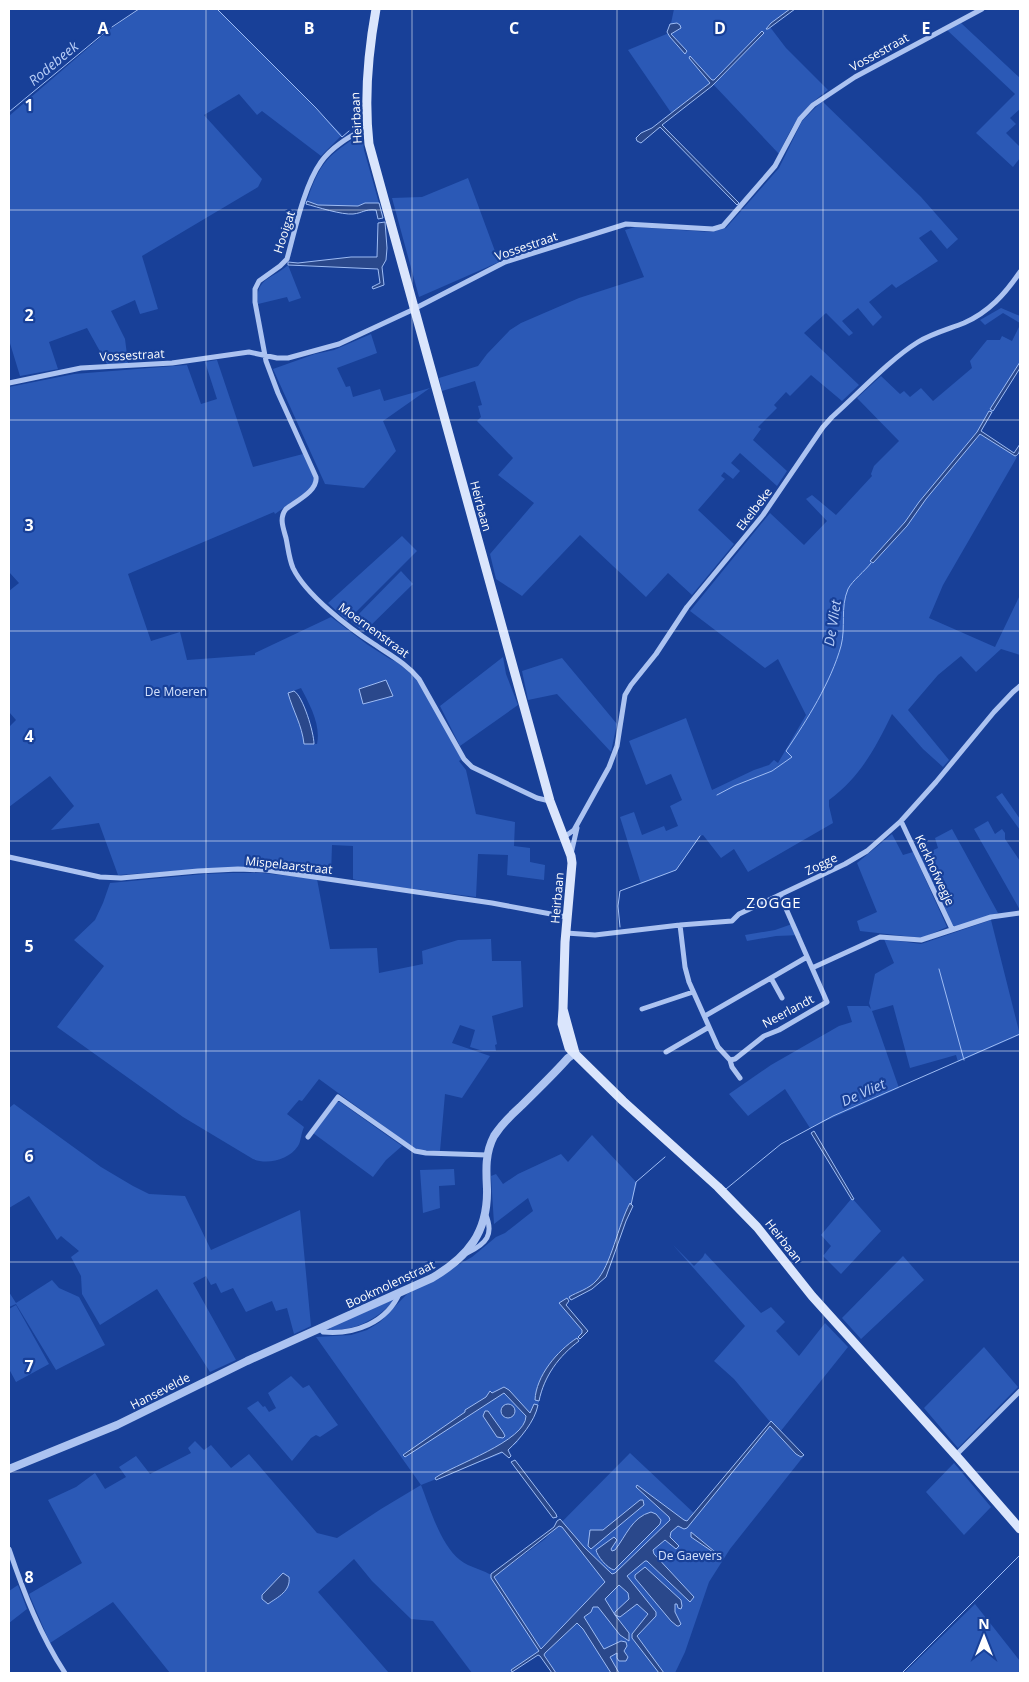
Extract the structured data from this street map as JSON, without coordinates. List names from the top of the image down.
{
  "streets": {
    "main road": ["Heirbaan"],
    "street": [
      "Vossestraat",
      "Hooigat",
      "Ekelbeke",
      "Moernenstraat",
      "Zogge",
      "Mispelaarstraat",
      "Kerkhofwegje",
      "Neerlandt",
      "Bookmolenstraat",
      "Hansevelde"
    ]
  },
  "crossings": [
    ["Vossestraat", "Heirbaan"],
    ["Vossestraat", "Hooigat"],
    ["Vossestraat", "Moernenstraat"],
    ["Heirbaan", "Hooigat"],
    ["Heirbaan", "Ekelbeke"],
    ["Heirbaan", "Moernenstraat"],
    ["Heirbaan", "Zogge"],
    ["Heirbaan", "Mispelaarstraat"],
    ["Heirbaan", "Bookmolenstraat"],
    ["Hooigat", "Moernenstraat"],
    ["Zogge", "Kerkhofwegje"],
    ["Zogge", "Neerlandt"],
    ["Bookmolenstraat", "Hansevelde"]
  ],
  "districts": ["ZOGGE"],
  "water": ["Rodebeek", "De Vliet"],
  "parks": ["De Moeren", "De Gaevers"],
  "north": "top",
  "grid": {
    "columns": [
      "A",
      "B",
      "C",
      "D",
      "E"
    ],
    "rows": [
      "1",
      "2",
      "3",
      "4",
      "5",
      "6",
      "7",
      "8"
    ]
  }
}
